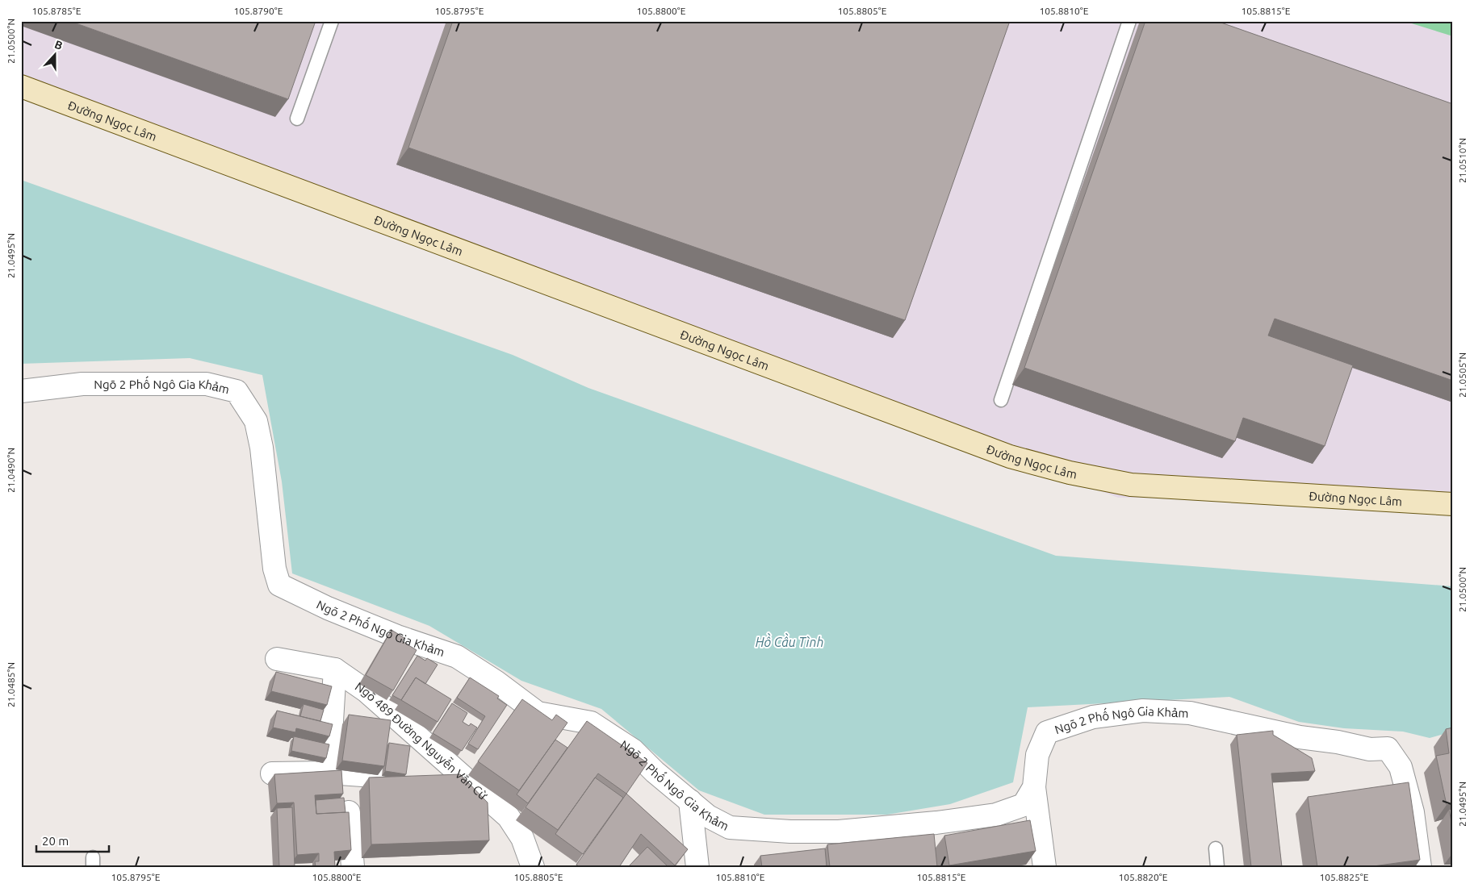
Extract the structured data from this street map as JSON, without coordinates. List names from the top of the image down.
{
  "streets": {
    "main road": ["Đường Ngọc Lâm"],
    "street": ["Ngõ 2 Phố Ngô Gia Khảm", "Ngõ 489 Đường Nguyễn Văn Cừ"]
  },
  "water": ["Hồ Cầu Tình"],
  "scale_bar": "20 m",
  "north": "top",
  "coordinates": [
    "105.8785°E",
    "105.8790°E",
    "105.8795°E",
    "105.8800°E",
    "105.8805°E",
    "105.8810°E",
    "105.8815°E",
    "21.0500°N",
    "21.0510°N",
    "21.0495°N",
    "21.0505°N",
    "21.0490°N",
    "21.0485°N",
    "105.8820°E",
    "105.8825°E"
  ]
}
